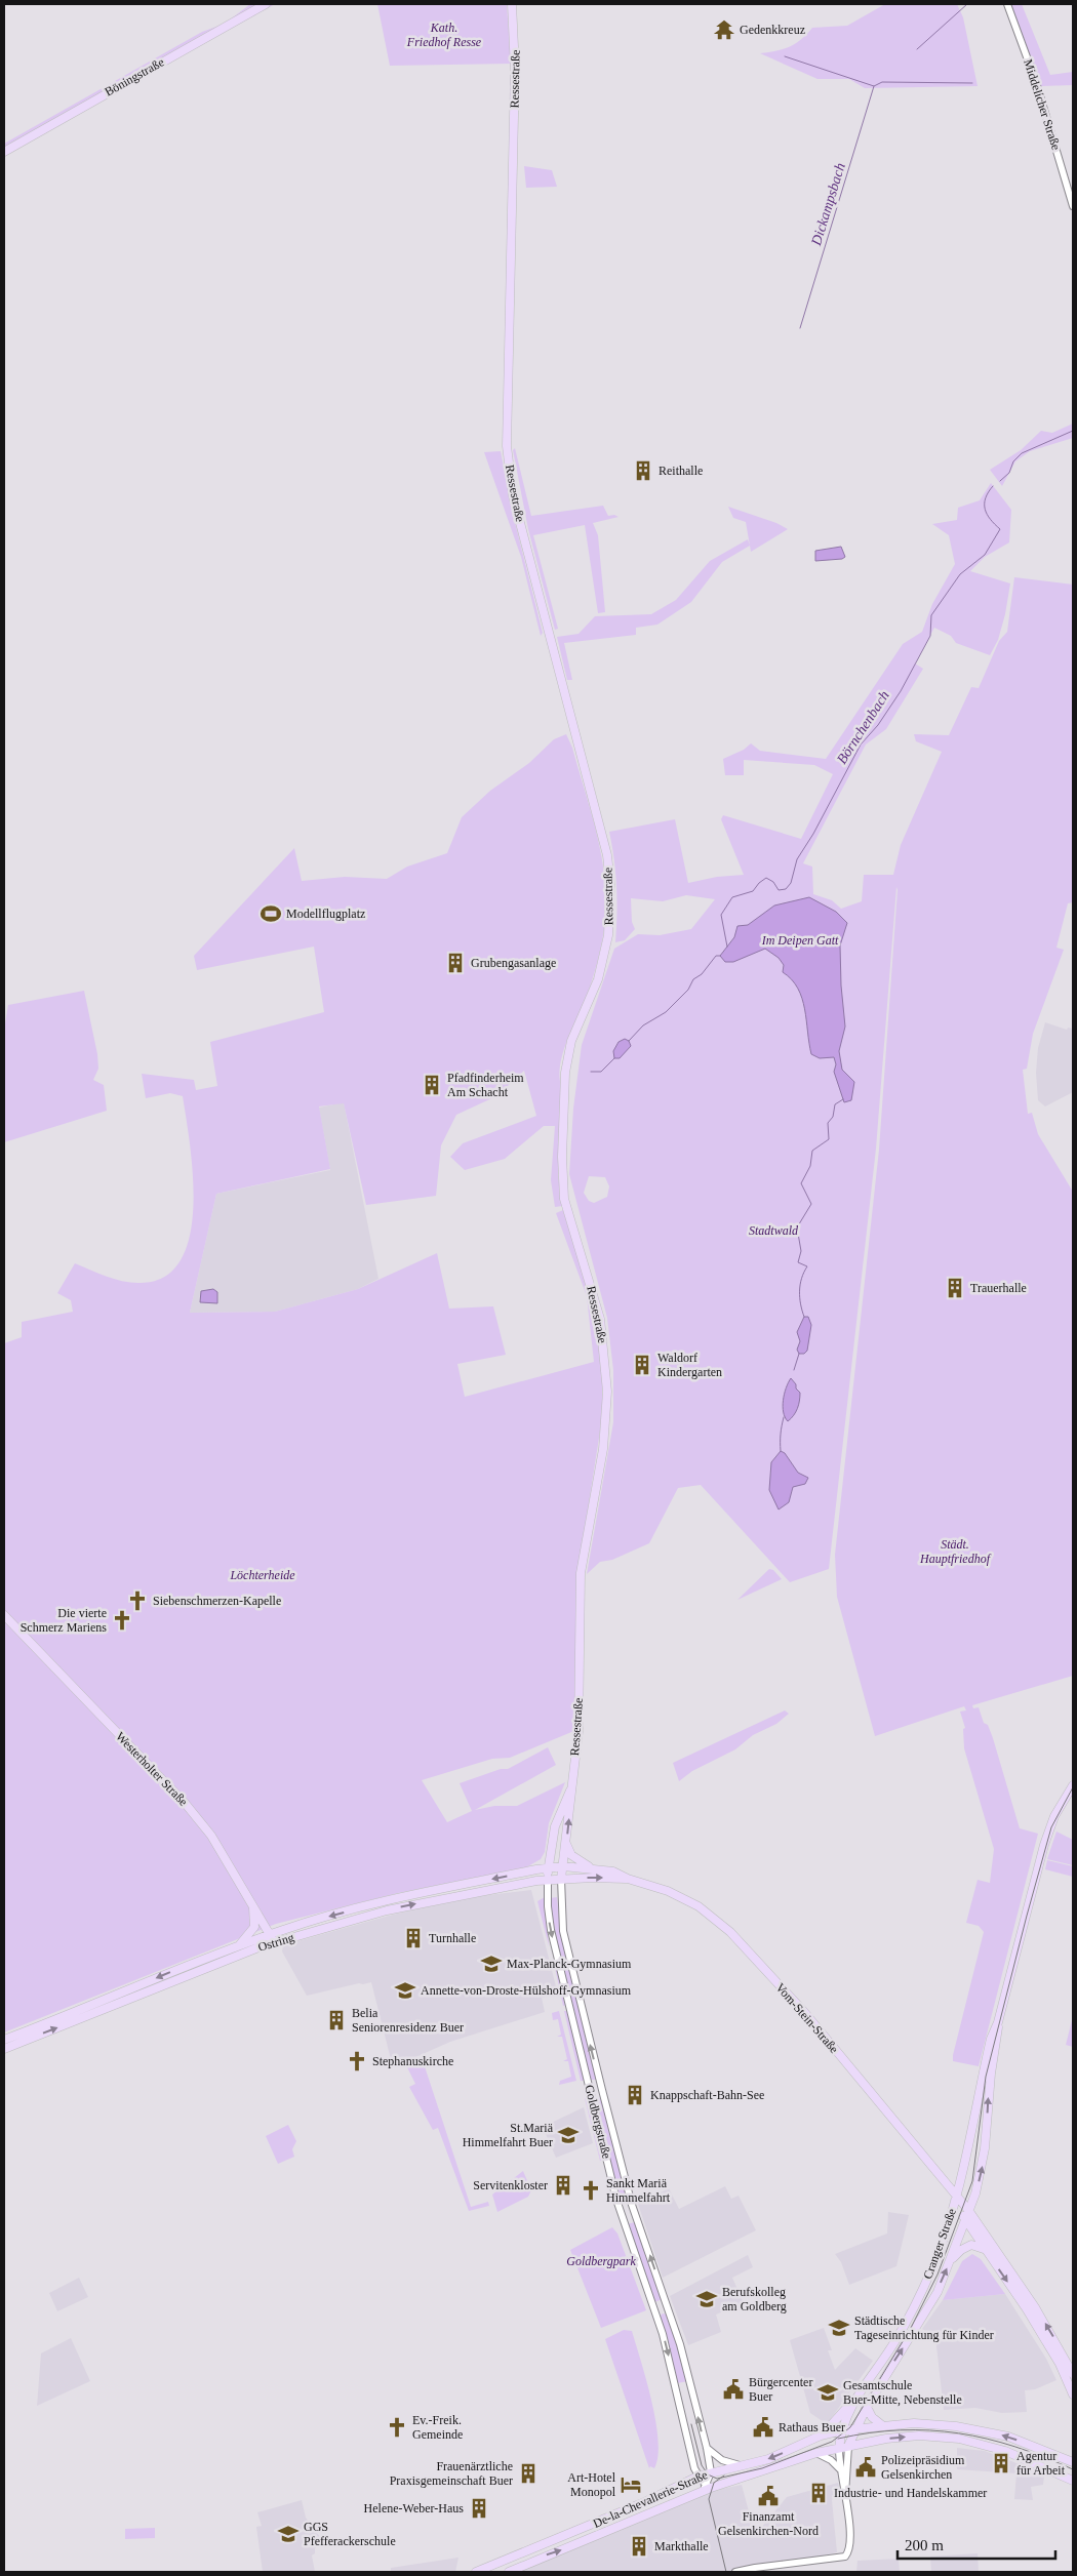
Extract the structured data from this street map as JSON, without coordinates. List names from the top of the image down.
{
  "streets": {
    "main road": [
      "Böningstraße",
      "Ressestraße",
      "Westerholter Straße",
      "Ostring",
      "Vom-Stein-Straße",
      "Goldbergstraße",
      "Cranger Straße",
      "De-la-Chevallerie-Straße"
    ],
    "street": ["Middelicher Straße"]
  },
  "crossings": [
    ["Ressestraße", "Ostring"],
    ["Ressestraße", "Vom-Stein-Straße"],
    ["Ressestraße", "Goldbergstraße"],
    ["Westerholter Straße", "Ostring"],
    ["Ostring", "Vom-Stein-Straße"],
    ["Ostring", "Goldbergstraße"],
    ["Vom-Stein-Straße", "Goldbergstraße"],
    ["Vom-Stein-Straße", "Cranger Straße"],
    ["Goldbergstraße", "De-la-Chevallerie-Straße"],
    ["Cranger Straße", "De-la-Chevallerie-Straße"]
  ],
  "water": ["Dickampsbach", "Börnchenbach"],
  "parks": [
    "Kath. Friedhof Resse",
    "Im Deipen Gatt",
    "Stadtwald",
    "Städt. Hauptfriedhof",
    "Löchterheide",
    "Goldbergpark"
  ],
  "places": {
    "temple": ["Gedenkkreuz"],
    "building": [
      "Reithalle",
      "Grubengasanlage",
      "Pfadfinderheim Am Schacht",
      "Trauerhalle",
      "Waldorf Kindergarten",
      "Turnhalle",
      "Belia Seniorenresidenz Buer",
      "Knappschaft-Bahn-See",
      "Servitenkloster",
      "Agentur für Arbeit",
      "Frauenärztliche Praxisgemeinschaft Buer",
      "Industrie- und Handelskammer",
      "Helene-Weber-Haus",
      "Markthalle"
    ],
    "sports": ["Modellflugplatz"],
    "church": [
      "Siebenschmerzen-Kapelle",
      "Die vierte Schmerz Mariens",
      "Stephanuskirche",
      "Sankt Mariä Himmelfahrt",
      "Ev.-Freik. Gemeinde"
    ],
    "school or university": [
      "Max-Planck-Gymnasium",
      "Annette-von-Droste-Hülshoff-Gymnasium",
      "St.Mariä Himmelfahrt Buer",
      "Berufskolleg am Goldberg",
      "Städtische Tageseinrichtung für Kinder",
      "Gesamtschule Buer-Mitte, Nebenstelle",
      "GGS Pfefferackerschule"
    ],
    "public building": [
      "Bürgercenter Buer",
      "Rathaus Buer",
      "Polizeipräsidium Gelsenkirchen",
      "Finanzamt Gelsenkirchen-Nord"
    ],
    "hotel": ["Art-Hotel Monopol"]
  },
  "scale_bar": "200 m"
}
